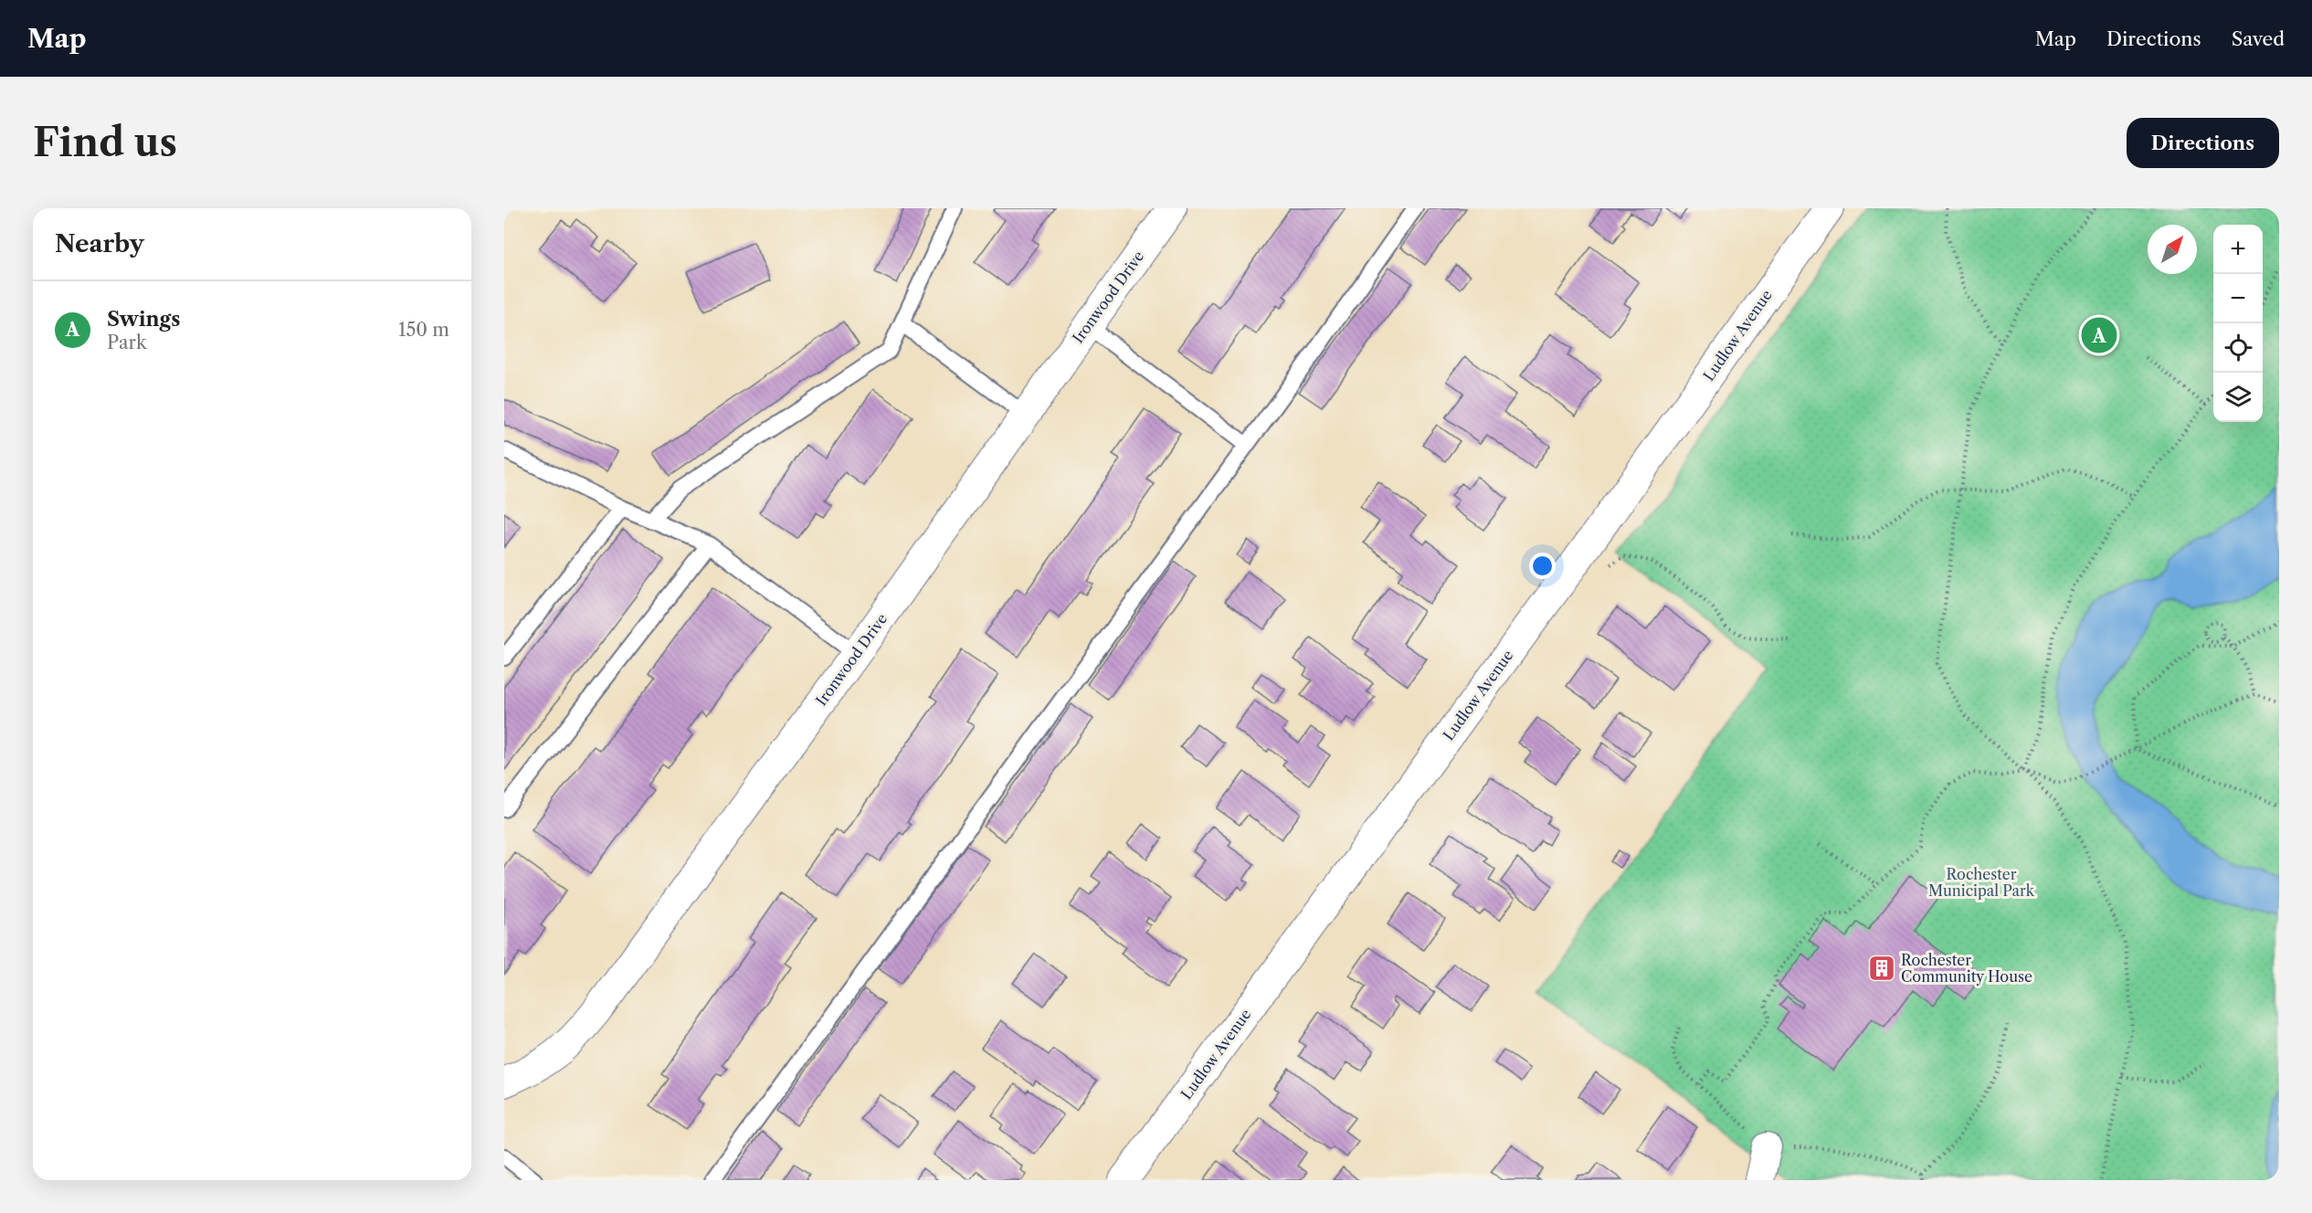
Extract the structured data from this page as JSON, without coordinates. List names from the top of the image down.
{
  "streets": {
    "street": ["Ironwood Drive", "Ludlow Avenue"]
  },
  "parks": ["Rochester Municipal Park"],
  "places": {
    "building": ["Rochester Community House"]
  },
  "north": "top right",
  "page": {
    "header": "Map",
    "nav": ["Map", "Directions", "Saved"],
    "buttons": "Directions",
    "title": "Find us",
    "heading": "Nearby",
    "map_buttons": ["+", "−"],
    "list": [
      {
        "mark": "A",
        "name": "Swings",
        "note": "Park",
        "value": "150 m"
      }
    ],
    "pins": "A"
  }
}
